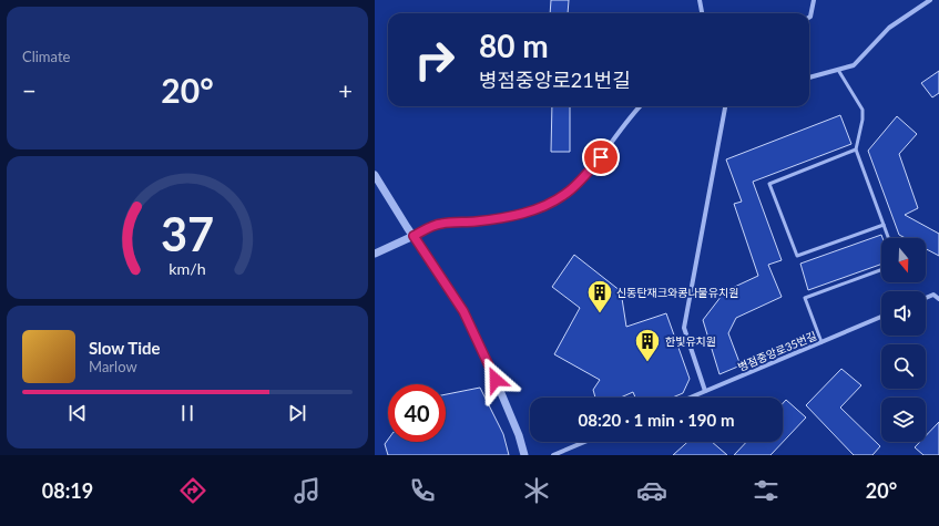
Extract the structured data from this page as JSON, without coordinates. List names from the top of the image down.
{
  "streets": {
    "street": ["병점중앙로35번길"]
  },
  "places": {
    "building": ["신동탄재크와콩나물유치원", "한빛유치원"]
  },
  "north": "bottom",
  "page": {
    "tile": "Climate",
    "turn": ["80 m", "병점중앙로21번길"],
    "heat": ["−", "20°", "+"],
    "song": ["Slow Tide", "Marlow"],
    "limit": "40",
    "trip": "08:20 · 1 min · 190 m",
    "tabs": ["08:19", "20°"],
    "gauge": ["37", "km/h"]
  }
}
